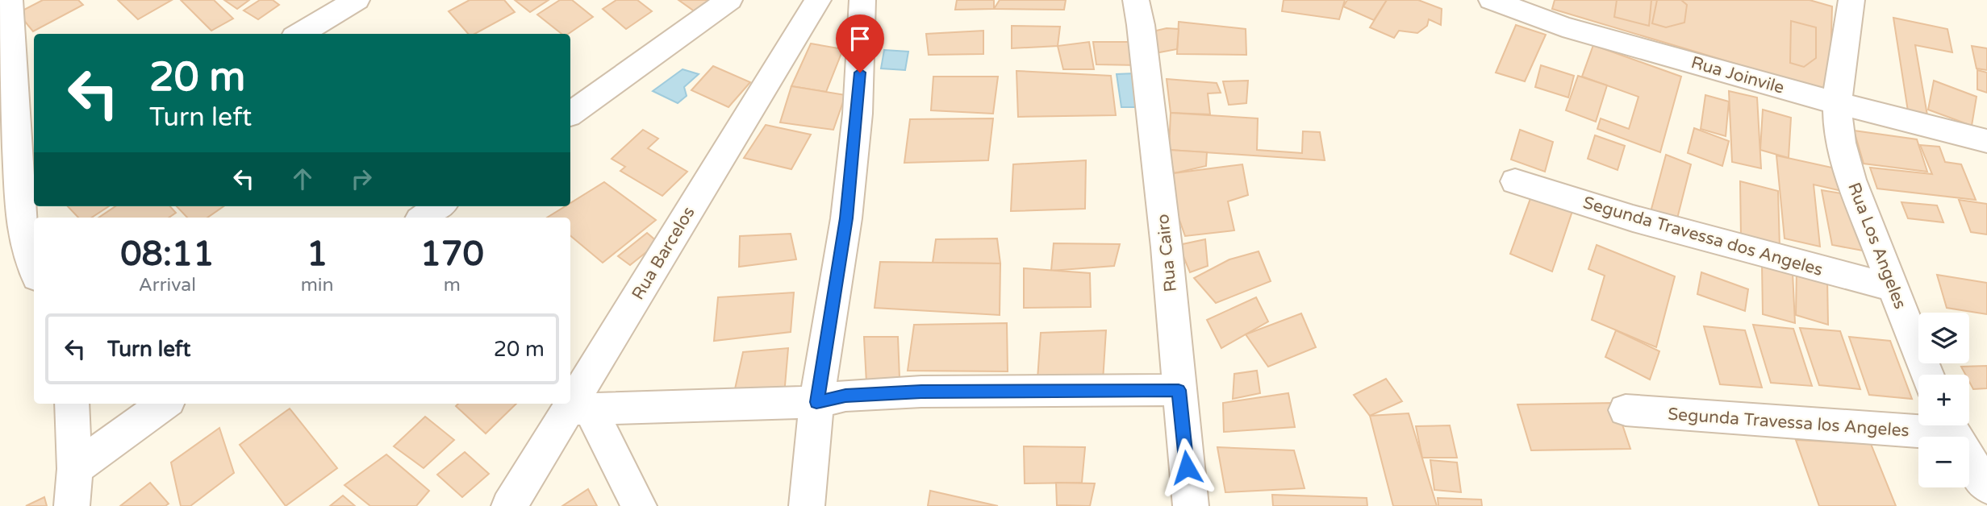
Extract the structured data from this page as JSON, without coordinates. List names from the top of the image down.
{
  "streets": {
    "street": [
      "Rua Joinvile",
      "Segunda Travessa dos Angeles",
      "Rua Los Angeles",
      "Rua Barcelos",
      "Rua Cairo",
      "Segunda Travessa los Angeles"
    ]
  },
  "crossings": [
    ["Rua Joinvile", "Rua Los Angeles"],
    ["Segunda Travessa dos Angeles", "Rua Los Angeles"]
  ],
  "page": {
    "turn": ["20 m", "Turn left"],
    "eta": [
      "08:11",
      "Arrival",
      "1",
      "min",
      "170",
      "m"
    ],
    "map_buttons": ["+", "−"],
    "list": [
      {
        "name": "Turn left",
        "value": "20 m"
      }
    ]
  }
}
